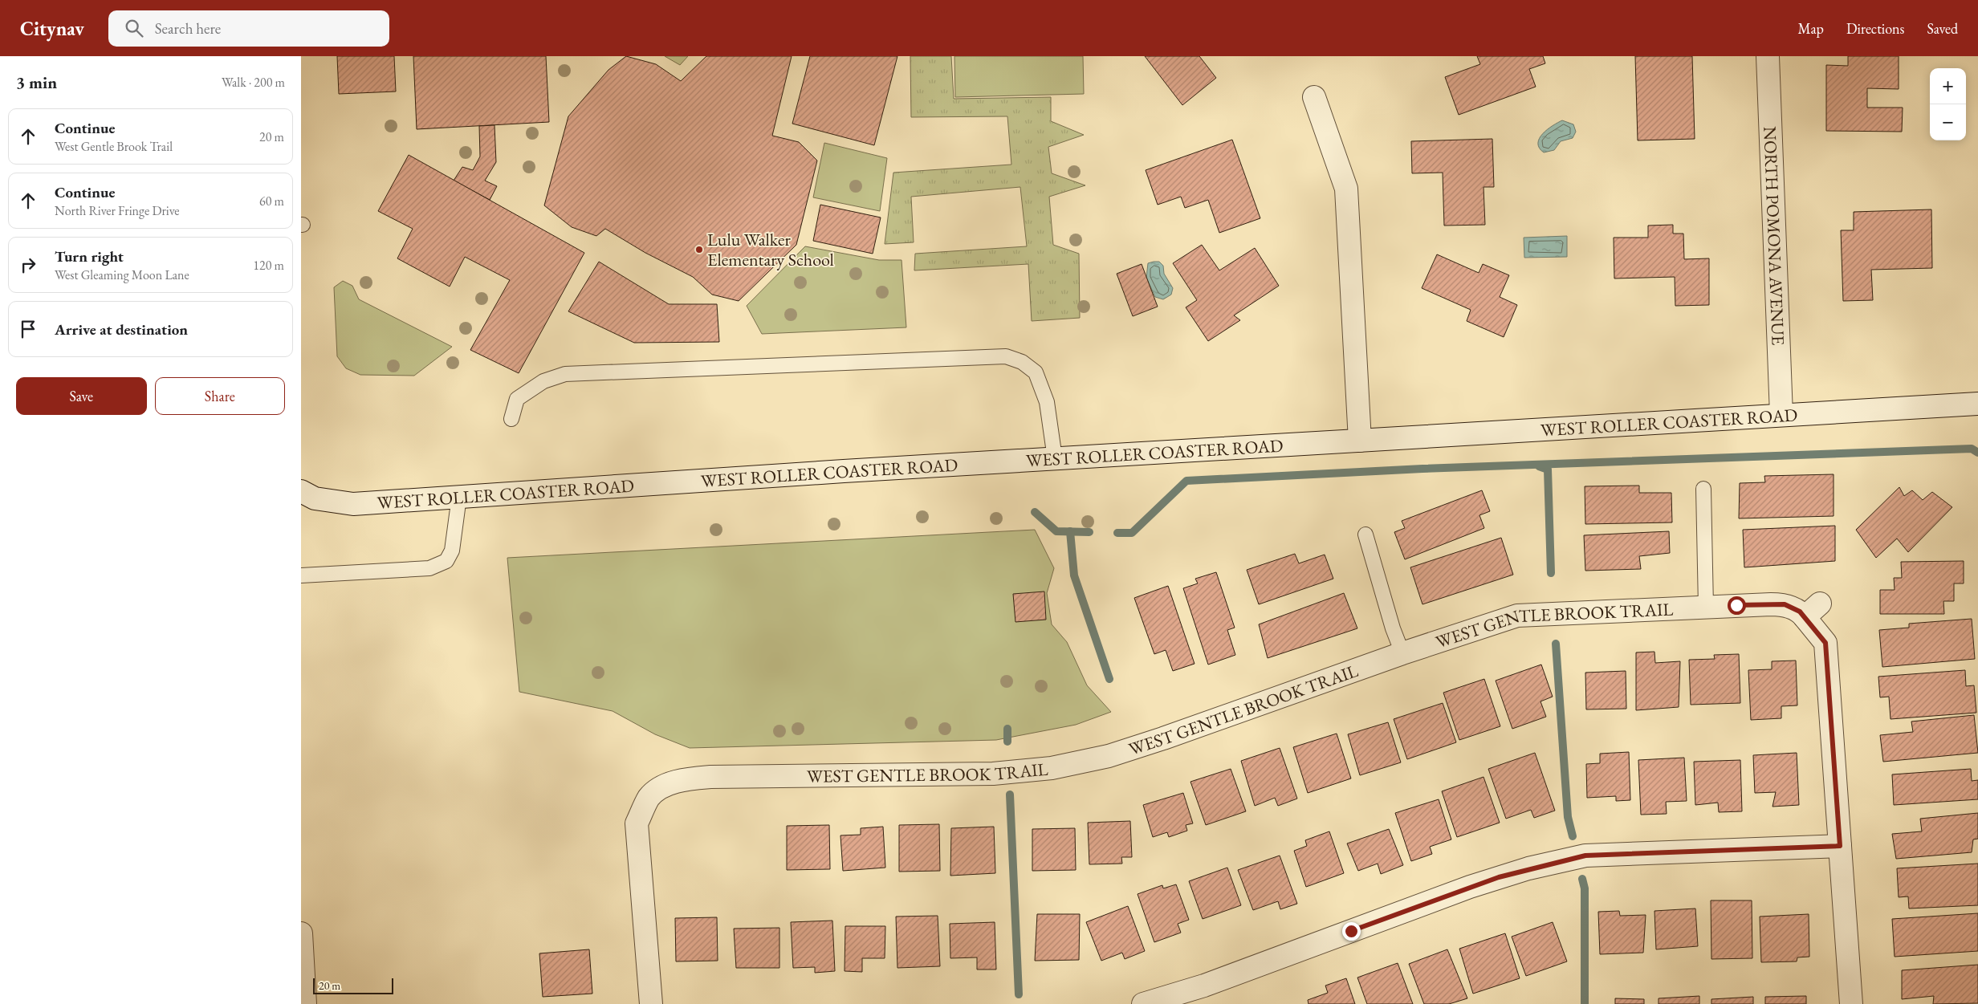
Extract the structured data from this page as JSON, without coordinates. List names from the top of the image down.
{
  "streets": {
    "street": ["NORTH POMONA AVENUE", "WEST ROLLER COASTER ROAD", "WEST GENTLE BROOK TRAIL"]
  },
  "crossings": [
    ["NORTH POMONA AVENUE", "WEST ROLLER COASTER ROAD"]
  ],
  "places": ["Lulu Walker Elementary School"],
  "scale_bar": "20 m",
  "page": {
    "header": "Citynav",
    "search": "Search here",
    "nav": ["Map", "Directions", "Saved"],
    "heading": ["3 min", "Walk · 200 m"],
    "map_buttons": ["+", "−"],
    "list": [
      ["Continue", "West Gentle Brook Trail", "20 m"],
      ["Continue", "North River Fringe Drive", "60 m"],
      ["Turn right", "West Gleaming Moon Lane", "120 m"],
      "Arrive at destination"
    ],
    "buttons": ["Save", "Share"],
    "scale": "20 m"
  }
}
